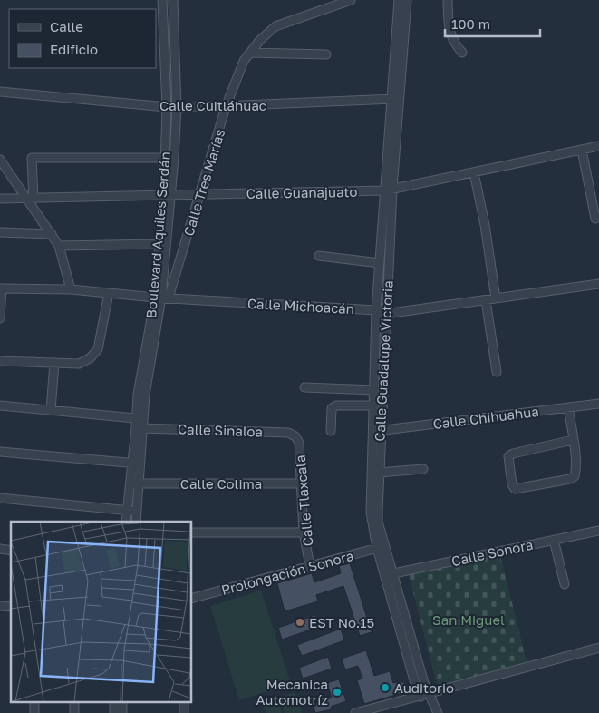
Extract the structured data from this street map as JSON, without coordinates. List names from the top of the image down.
{
  "streets": {
    "street": [
      "Calle Cuitláhuac",
      "Calle Tres Marías",
      "Calle Guanajuato",
      "Boulevard Aquiles Serdán",
      "Calle Michoacán",
      "Calle Guadalupe Victoria",
      "Calle Chihuahua",
      "Calle Sinaloa",
      "Calle Colima",
      "Calle Tlaxcala",
      "Calle Sonora",
      "Prolongación Sonora"
    ]
  },
  "crossings": [
    ["Calle Cuitláhuac", "Calle Tres Marías"],
    ["Calle Cuitláhuac", "Boulevard Aquiles Serdán"],
    ["Calle Cuitláhuac", "Calle Guadalupe Victoria"],
    ["Calle Tres Marías", "Calle Guanajuato"],
    ["Calle Tres Marías", "Boulevard Aquiles Serdán"],
    ["Calle Tres Marías", "Calle Michoacán"],
    ["Calle Guanajuato", "Boulevard Aquiles Serdán"],
    ["Calle Guanajuato", "Calle Guadalupe Victoria"],
    ["Boulevard Aquiles Serdán", "Calle Michoacán"],
    ["Boulevard Aquiles Serdán", "Calle Sinaloa"],
    ["Boulevard Aquiles Serdán", "Calle Colima"],
    ["Calle Michoacán", "Calle Guadalupe Victoria"],
    ["Calle Guadalupe Victoria", "Calle Chihuahua"],
    ["Calle Guadalupe Victoria", "Calle Sonora"],
    ["Calle Guadalupe Victoria", "Prolongación Sonora"],
    ["Calle Sinaloa", "Calle Tlaxcala"],
    ["Calle Colima", "Calle Tlaxcala"],
    ["Calle Tlaxcala", "Prolongación Sonora"]
  ],
  "parks": ["San Miguel"],
  "places": ["EST No.15", "Auditorio", "Mecanica Automotríz"],
  "legend": ["Calle", "Edificio"],
  "scale_bar": "100 m"
}
